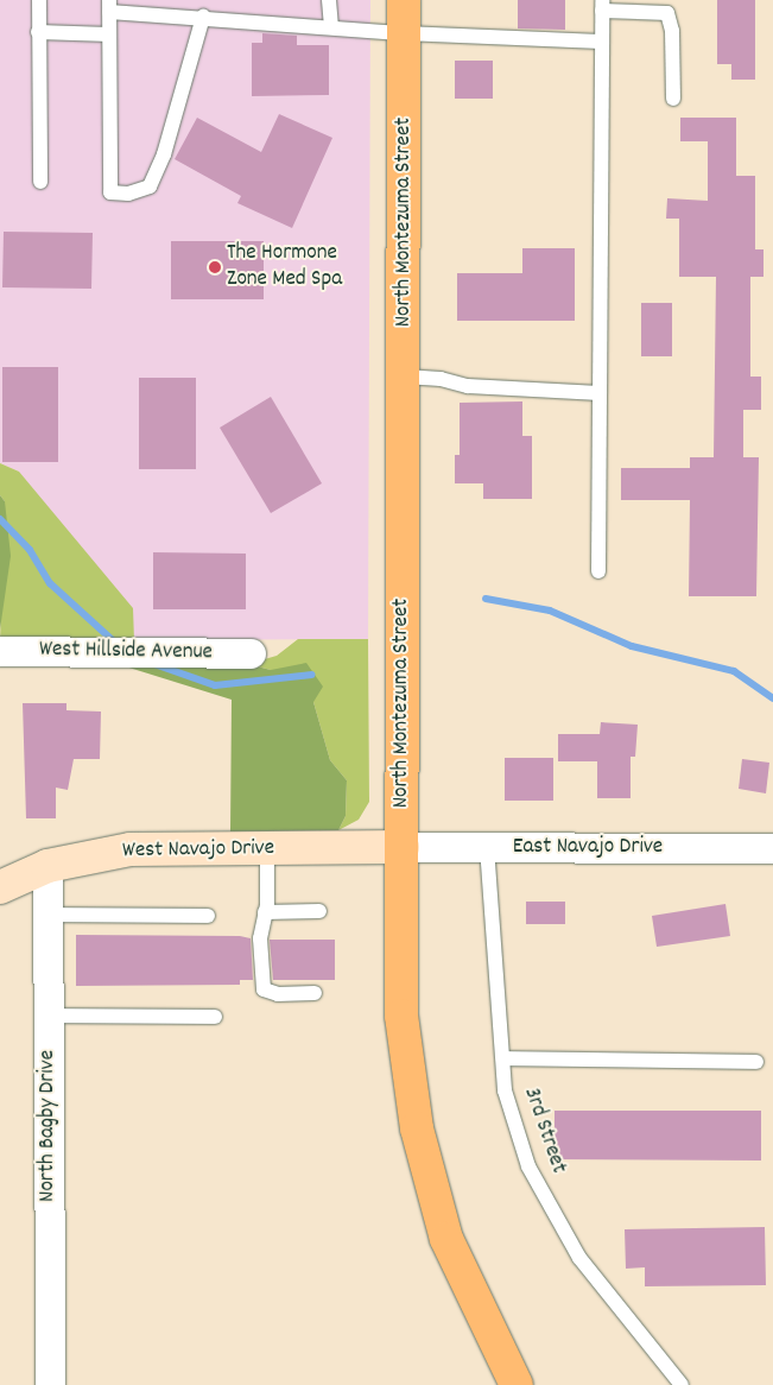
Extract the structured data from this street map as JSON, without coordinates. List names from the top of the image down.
{
  "streets": {
    "main road": ["North Montezuma Street"],
    "street": [
      "West Hillside Avenue",
      "East Navajo Drive",
      "West Navajo Drive",
      "North Bagby Drive"
    ],
    "lane": ["3rd Street"]
  },
  "crossings": [
    ["North Montezuma Street", "East Navajo Drive"],
    ["North Montezuma Street", "West Navajo Drive"],
    ["East Navajo Drive", "West Navajo Drive"],
    ["East Navajo Drive", "3rd Street"],
    ["West Navajo Drive", "North Bagby Drive"]
  ],
  "places": ["The Hormone Zone Med Spa"]
}
